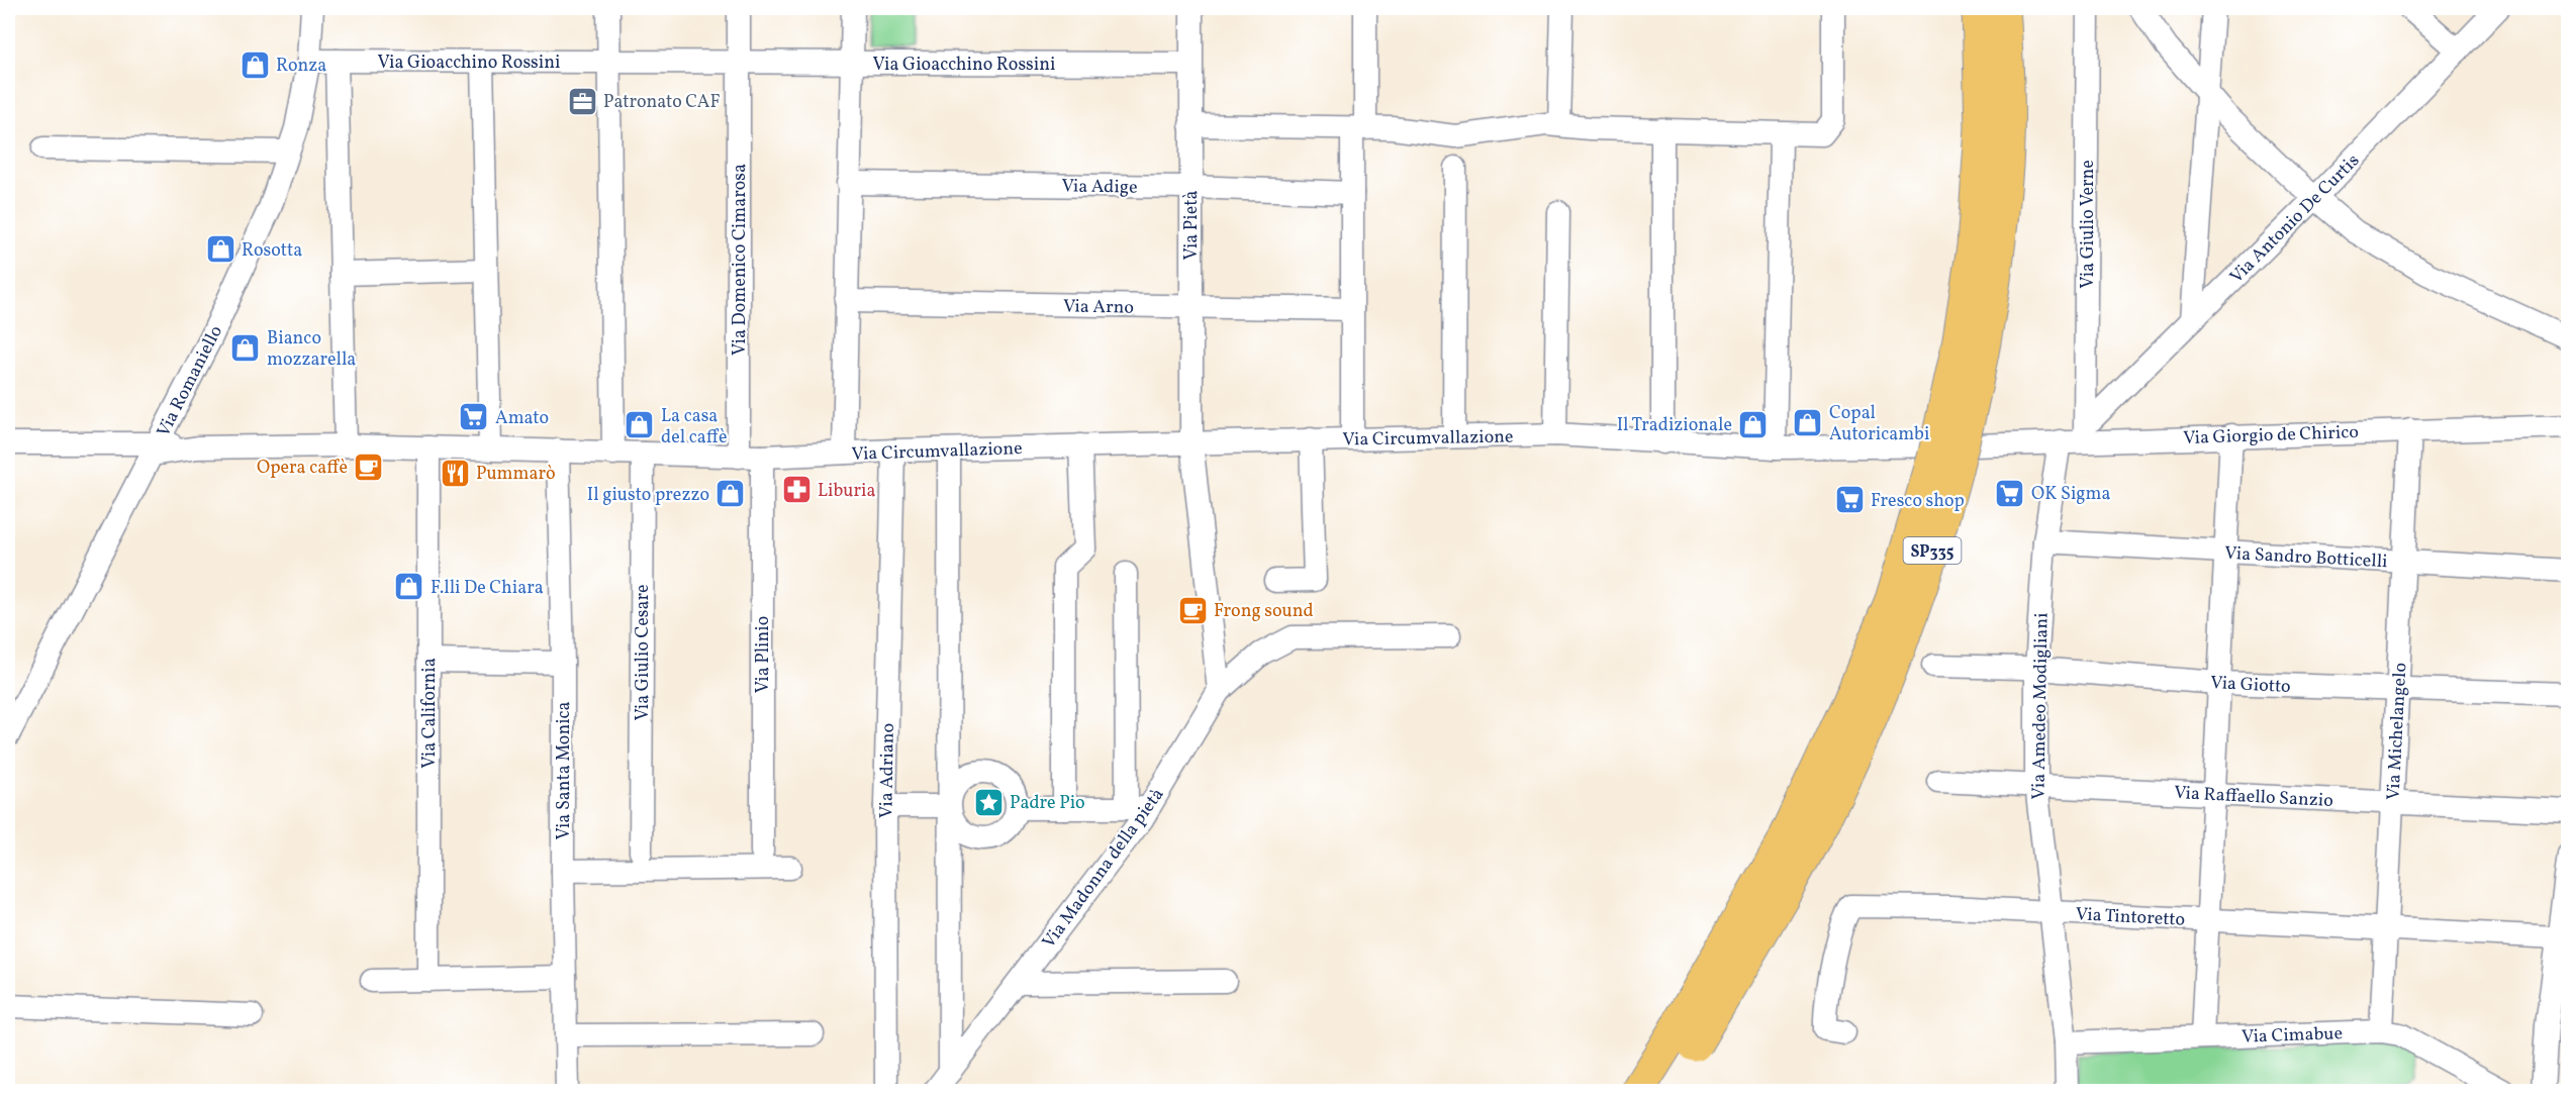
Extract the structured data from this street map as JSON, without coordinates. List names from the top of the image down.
{
  "streets": {
    "highway": ["SP335"],
    "street": [
      "Via Gioacchino Rossini",
      "Via Adige",
      "Via Antonio De Curtis",
      "Via Giulio Verne",
      "Via Pietà",
      "Via Domenico Cimarosa",
      "Via Arno",
      "Via Romaniello",
      "Via Giorgio de Chirico",
      "Via Circumvallazione",
      "Via Sandro Botticelli",
      "Via Giulio Cesare",
      "Via Plinio",
      "Via Giotto",
      "Via Amedeo Modigliani",
      "Via California",
      "Via Michelangelo",
      "Via Santa Monica",
      "Via Adriano",
      "Via Raffaello Sanzio",
      "Via Madonna della pietà",
      "Via Tintoretto",
      "Via Cimabue"
    ]
  },
  "crossings": [
    ["Via Gioacchino Rossini", "Via Pietà"],
    ["Via Gioacchino Rossini", "Via Domenico Cimarosa"],
    ["Via Gioacchino Rossini", "Via Romaniello"],
    ["Via Adige", "Via Pietà"],
    ["Via Antonio De Curtis", "Via Giulio Verne"],
    ["Via Antonio De Curtis", "Via Giorgio de Chirico"],
    ["Via Giulio Verne", "Via Giorgio de Chirico"],
    ["Via Pietà", "Via Arno"],
    ["Via Pietà", "Via Circumvallazione"],
    ["Via Domenico Cimarosa", "Via Circumvallazione"],
    ["Via Romaniello", "Via Circumvallazione"],
    ["Via Giorgio de Chirico", "Via Amedeo Modigliani"],
    ["Via Giorgio de Chirico", "Via Michelangelo"],
    ["Via Circumvallazione", "Via Giulio Cesare"],
    ["Via Circumvallazione", "Via Plinio"],
    ["Via Circumvallazione", "Via California"],
    ["Via Circumvallazione", "Via Santa Monica"],
    ["Via Circumvallazione", "Via Adriano"],
    ["Via Sandro Botticelli", "Via Amedeo Modigliani"],
    ["Via Sandro Botticelli", "Via Michelangelo"],
    ["Via Giotto", "Via Amedeo Modigliani"],
    ["Via Giotto", "Via Michelangelo"],
    ["Via Amedeo Modigliani", "Via Raffaello Sanzio"],
    ["Via Amedeo Modigliani", "Via Tintoretto"],
    ["Via Amedeo Modigliani", "Via Cimabue"],
    ["Via Michelangelo", "Via Raffaello Sanzio"],
    ["Via Michelangelo", "Via Tintoretto"],
    ["Via Michelangelo", "Via Cimabue"]
  ],
  "places": {
    "shop": [
      "Ronza",
      "Rosotta",
      "Bianco mozzarella",
      "Copal Autoricambi",
      "Il Tradizionale",
      "La casa del caffè",
      "Il giusto prezzo",
      "F.lli De Chiara"
    ],
    "office": ["Patronato CAF"],
    "supermarket": ["Amato", "OK Sigma", "Fresco shop"],
    "cafe": ["Opera caffè", "Frong sound"],
    "restaurant": ["Pummarò"],
    "pharmacy": ["Liburia"],
    "place": ["Padre Pio"]
  }
}
